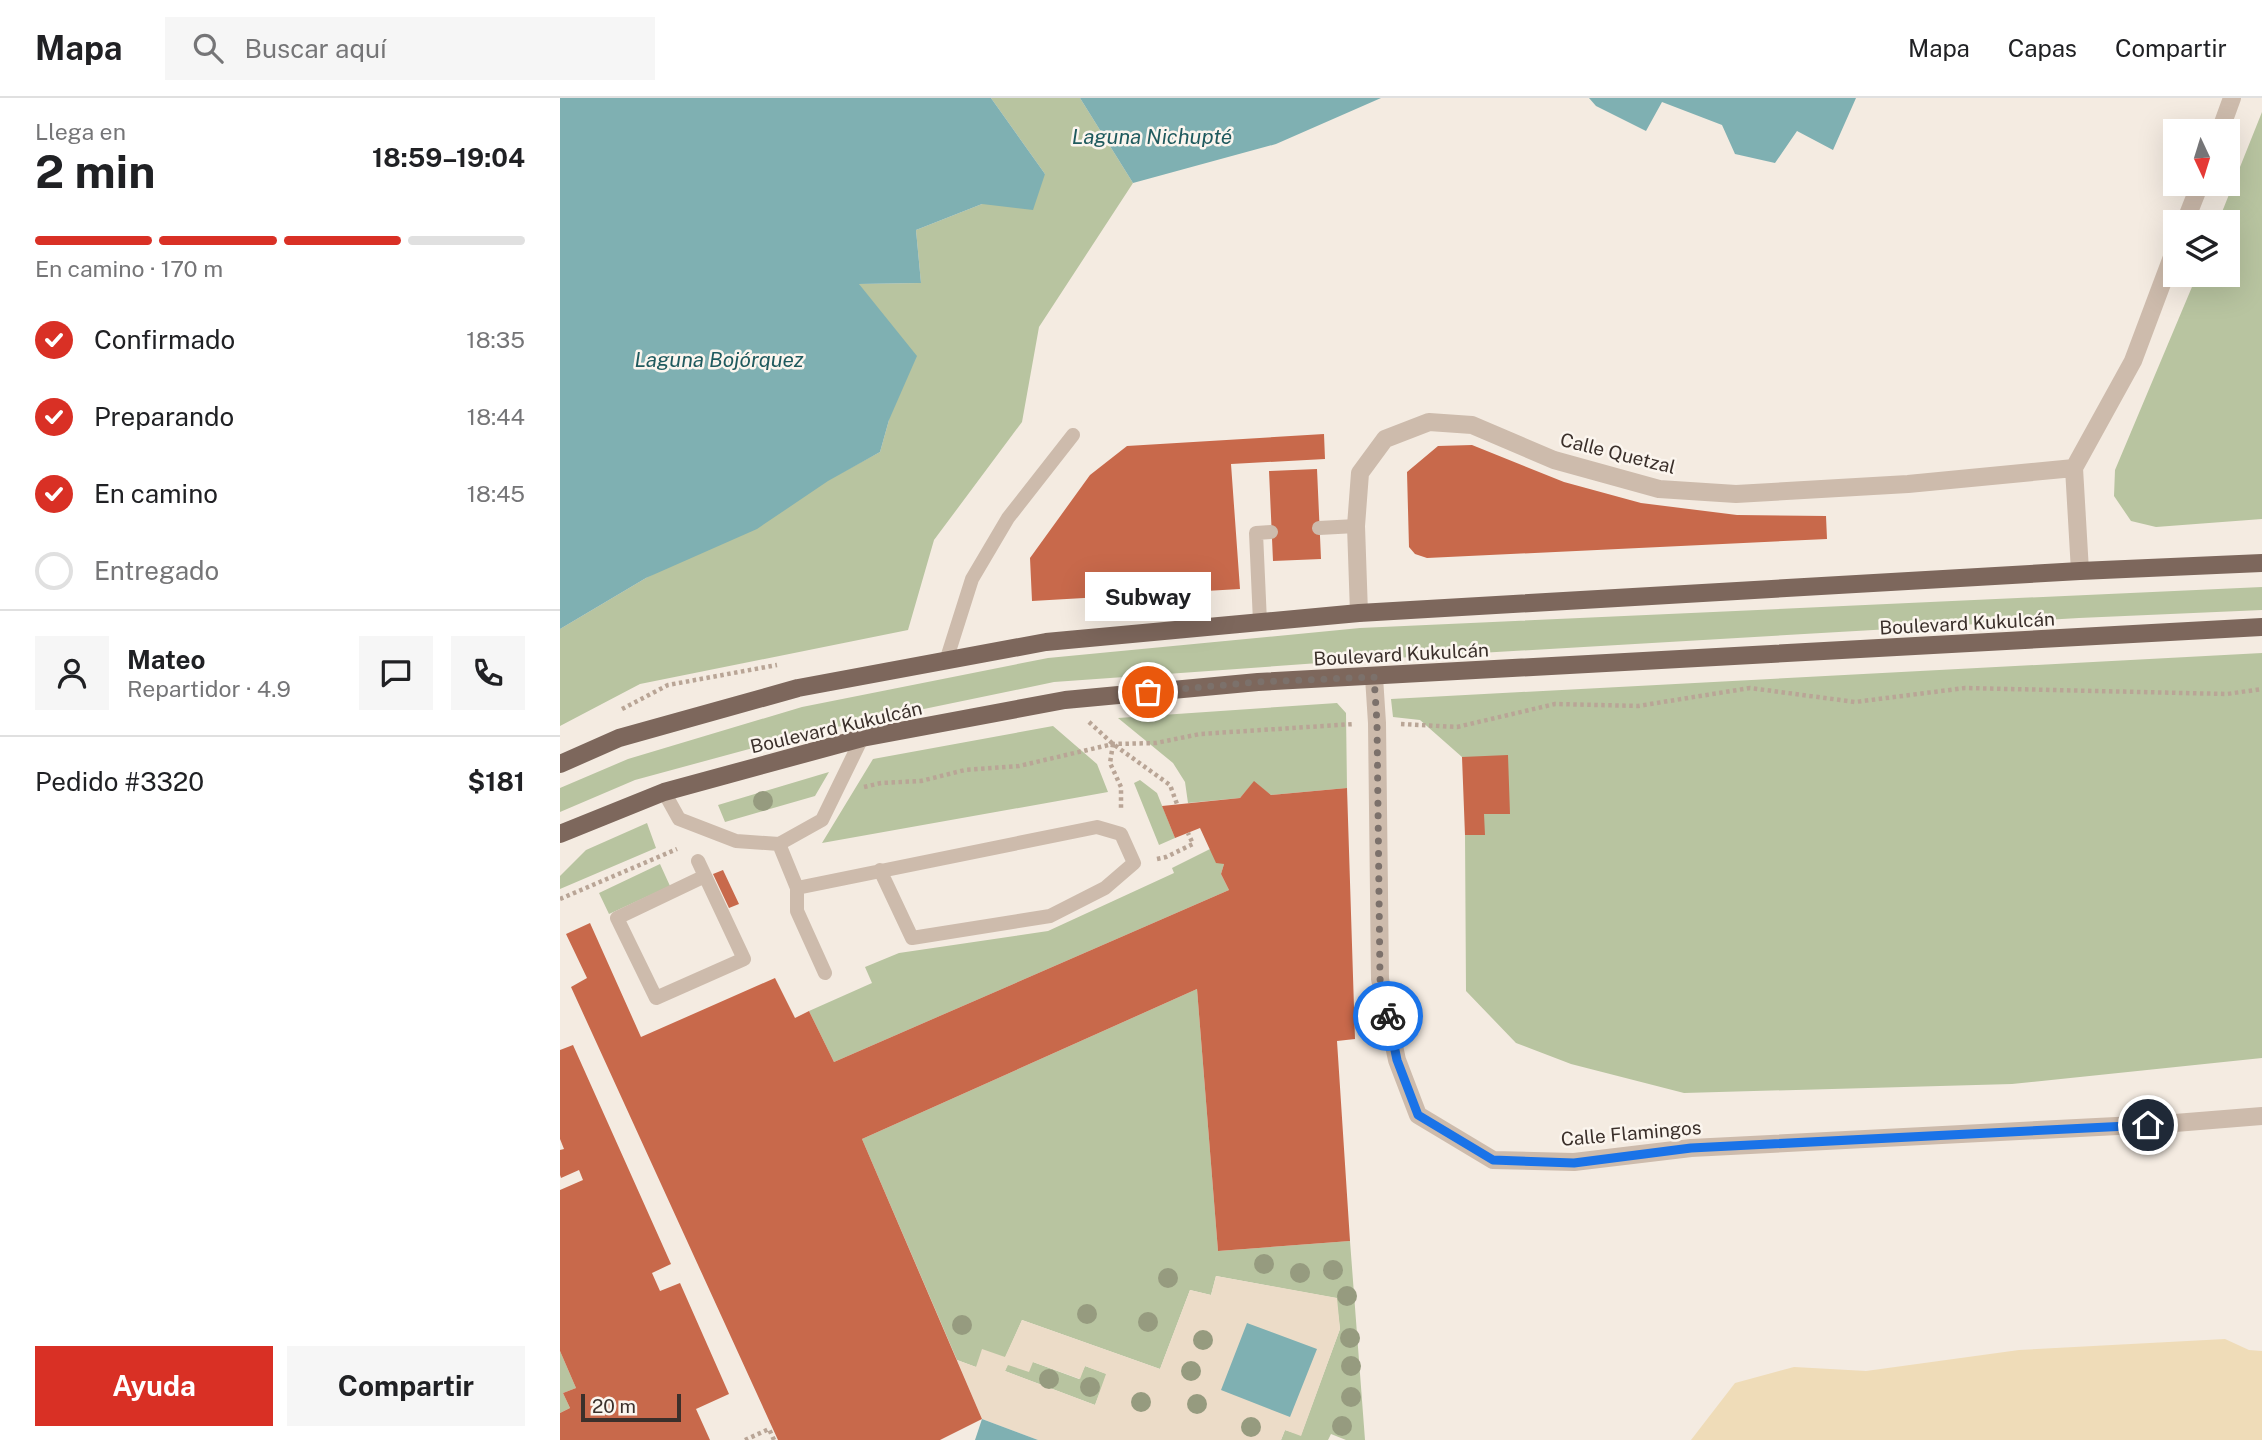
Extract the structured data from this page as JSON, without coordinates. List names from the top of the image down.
{
  "streets": {
    "main road": ["Boulevard Kukulcán"],
    "street": ["Calle Quetzal", "Calle Flamingos"]
  },
  "crossings": [
    ["Boulevard Kukulcán", "Calle Flamingos"]
  ],
  "water": ["Laguna Nichupté", "Laguna Bojórquez"],
  "places": ["Subway"],
  "scale_bar": "20 m",
  "north": "bottom",
  "page": {
    "header": "Mapa",
    "search": "Buscar aquí",
    "nav": ["Mapa", "Capas", "Compartir"],
    "heading": ["2 min", "Llega en", "18:59–19:04"],
    "panel": [
      "Mateo",
      "Repartidor · 4.9",
      "Pedido #3320",
      "$181"
    ],
    "bar": "En camino · 170 m",
    "list": [
      ["Confirmado", "18:35"],
      ["Preparando", "18:44"],
      ["En camino", "18:45"],
      "Entregado"
    ],
    "bubble": "Subway",
    "buttons": ["Ayuda", "Compartir"],
    "scale": "20 m"
  }
}
